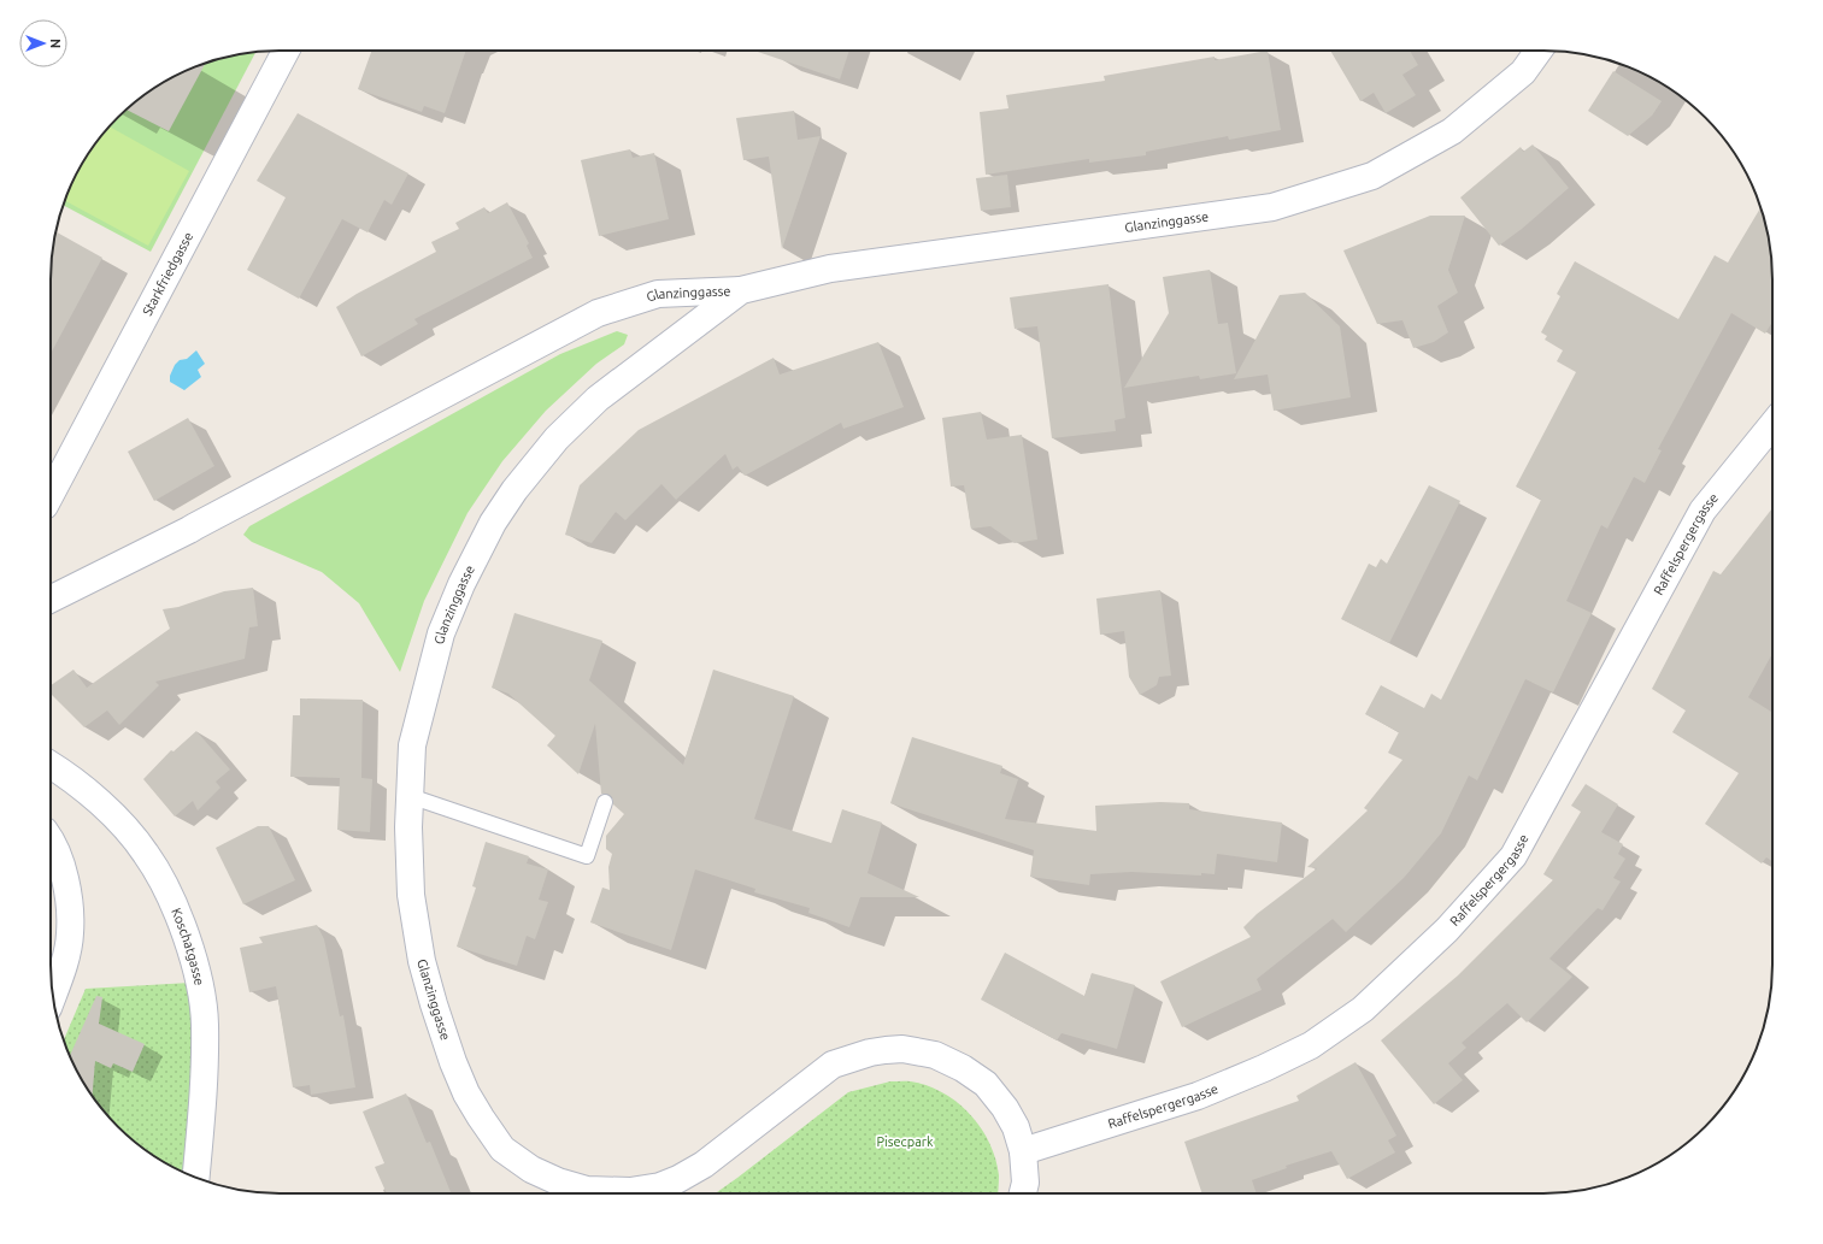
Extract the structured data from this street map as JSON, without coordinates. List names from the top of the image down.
{
  "streets": {
    "street": [
      "Glanzinggasse",
      "Starkfriedgasse",
      "Raffelspergergasse",
      "Koschatgasse"
    ]
  },
  "crossings": [
    ["Glanzinggasse", "Raffelspergergasse"]
  ],
  "parks": ["Pisecpark"],
  "north": "right"
}
